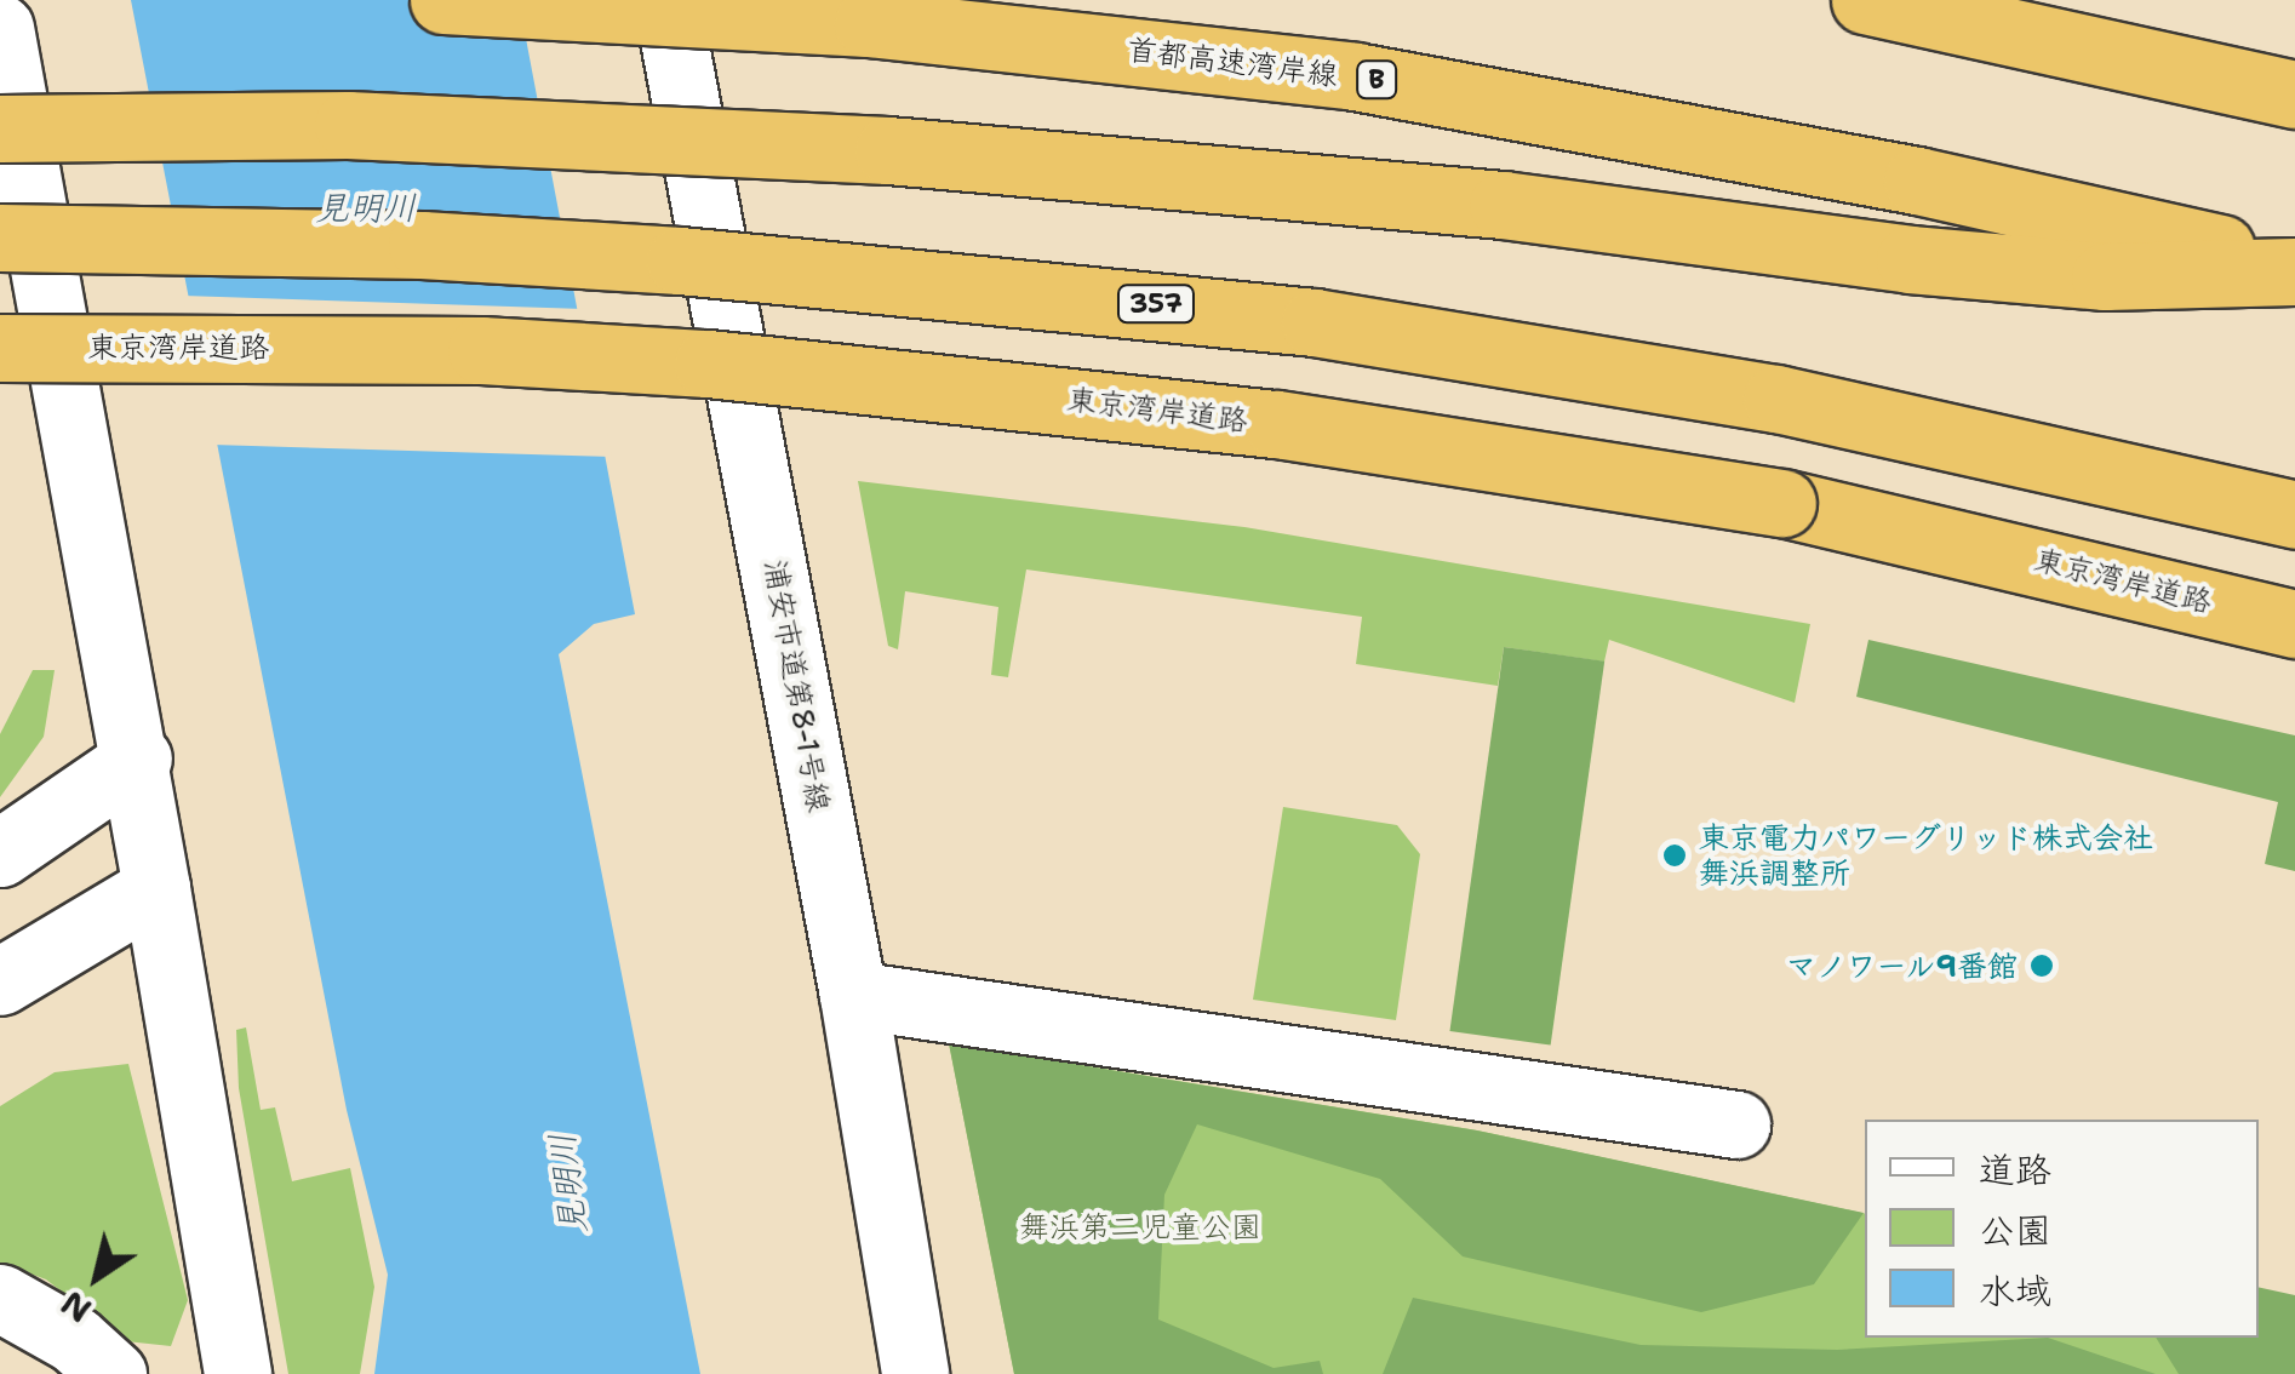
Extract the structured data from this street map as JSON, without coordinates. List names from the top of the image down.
{
  "streets": {
    "highway": [
      "首都高速湾岸線",
      "B",
      "357",
      "東京湾岸道路"
    ],
    "street": ["浦安市道第8-1号線"]
  },
  "water": ["見明川"],
  "parks": ["舞浜第二児童公園"],
  "places": ["東京電力パワーグリッド株式会社 舞浜調整所", "マノワール9番館"],
  "legend": ["道路", "公園", "水域"],
  "north": "bottom left"
}
